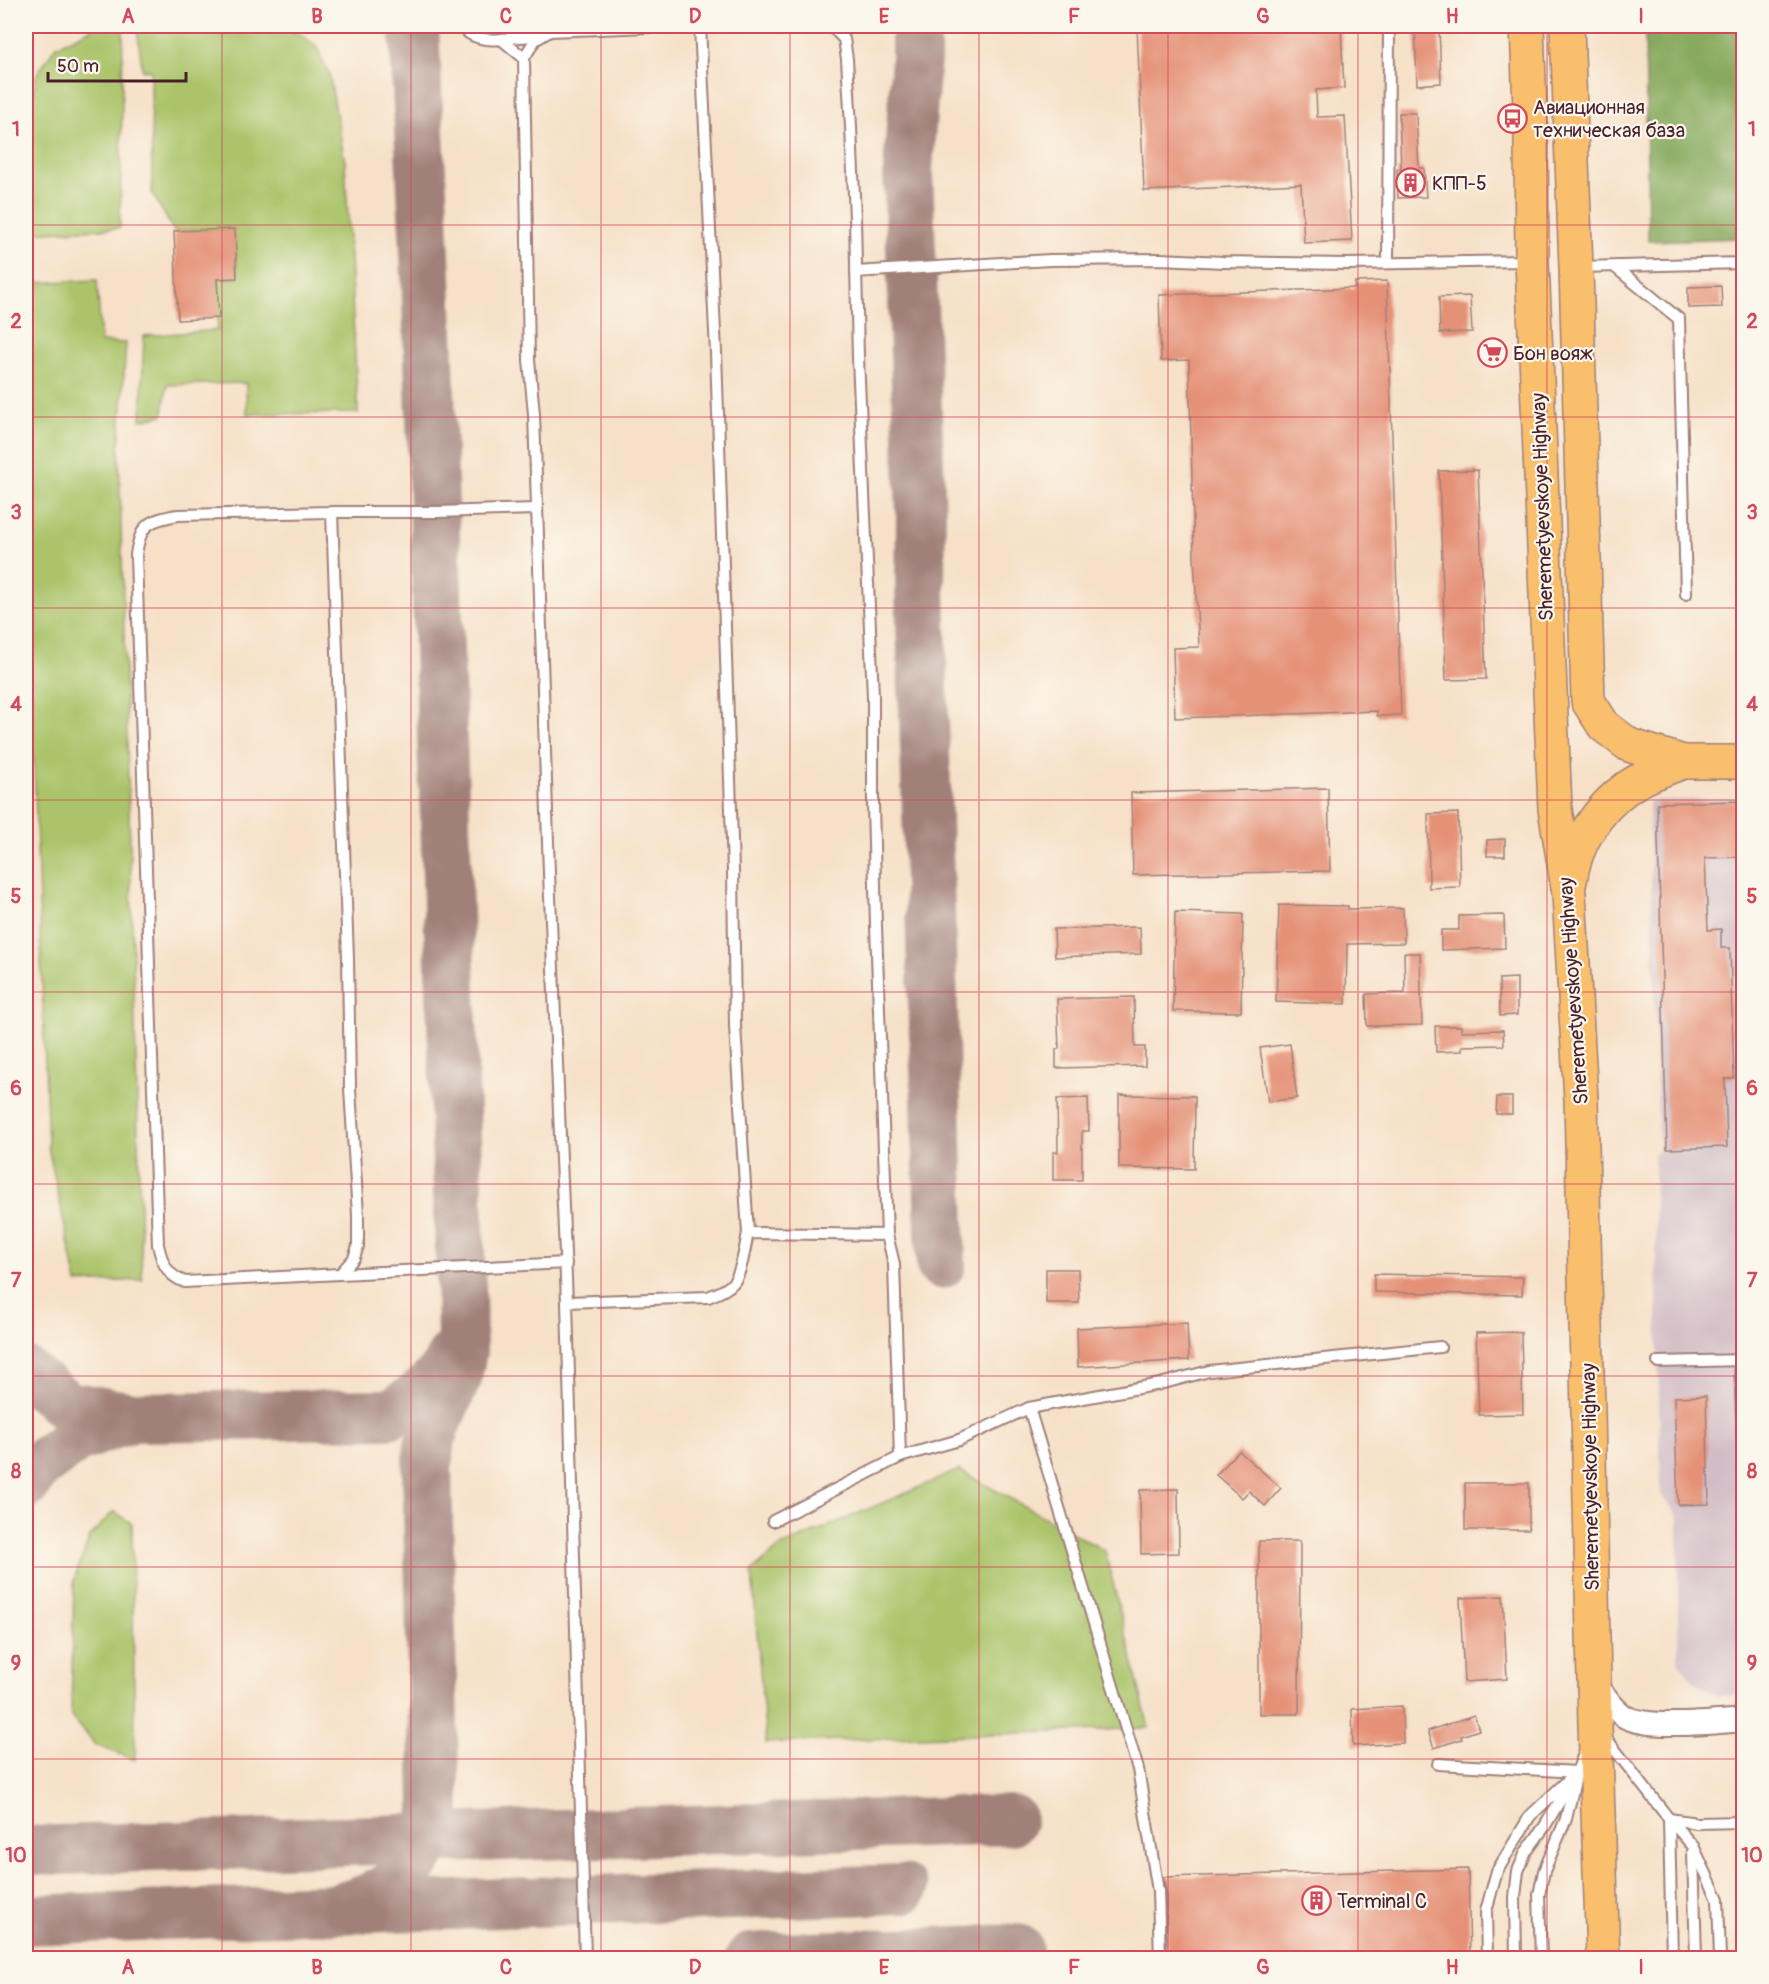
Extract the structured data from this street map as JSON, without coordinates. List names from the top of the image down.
{
  "streets": {
    "main road": ["Sheremetyevskoye Highway"]
  },
  "places": {
    "bus stop": ["Авиационная техническая база"],
    "building": ["КПП-5", "Terminal C"],
    "supermarket": ["Бон вояж"]
  },
  "scale_bar": "50 m",
  "grid": {
    "columns": [
      "A",
      "B",
      "C",
      "D",
      "E",
      "F",
      "G",
      "H",
      "I"
    ],
    "rows": [
      "1",
      "2",
      "3",
      "4",
      "5",
      "6",
      "7",
      "8",
      "9",
      "10"
    ]
  }
}
